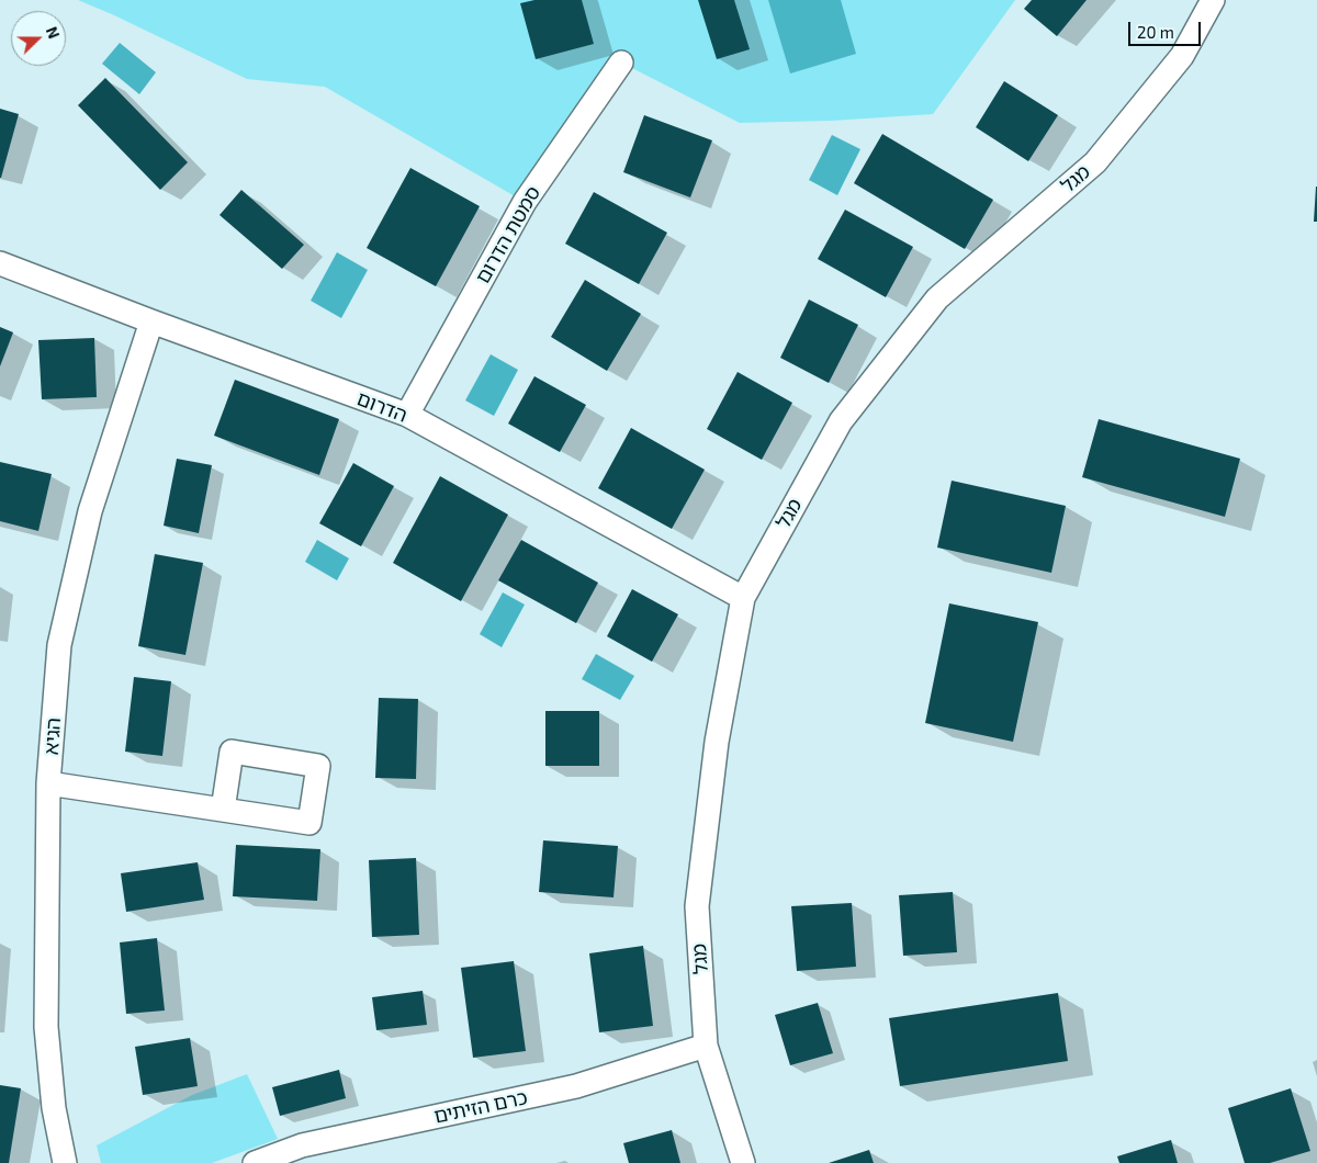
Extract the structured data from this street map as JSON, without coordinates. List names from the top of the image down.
{
  "streets": {
    "street": [
      "מגל",
      "סמטת הדרום",
      "הדרום",
      "הגיא",
      "כרם הזיתים"
    ]
  },
  "crossings": [
    ["מגל", "הדרום"],
    ["מגל", "כרם הזיתים"],
    ["סמטת הדרום", "הדרום"],
    ["הדרום", "הגיא"]
  ],
  "scale_bar": "20 m",
  "north": "right"
}
